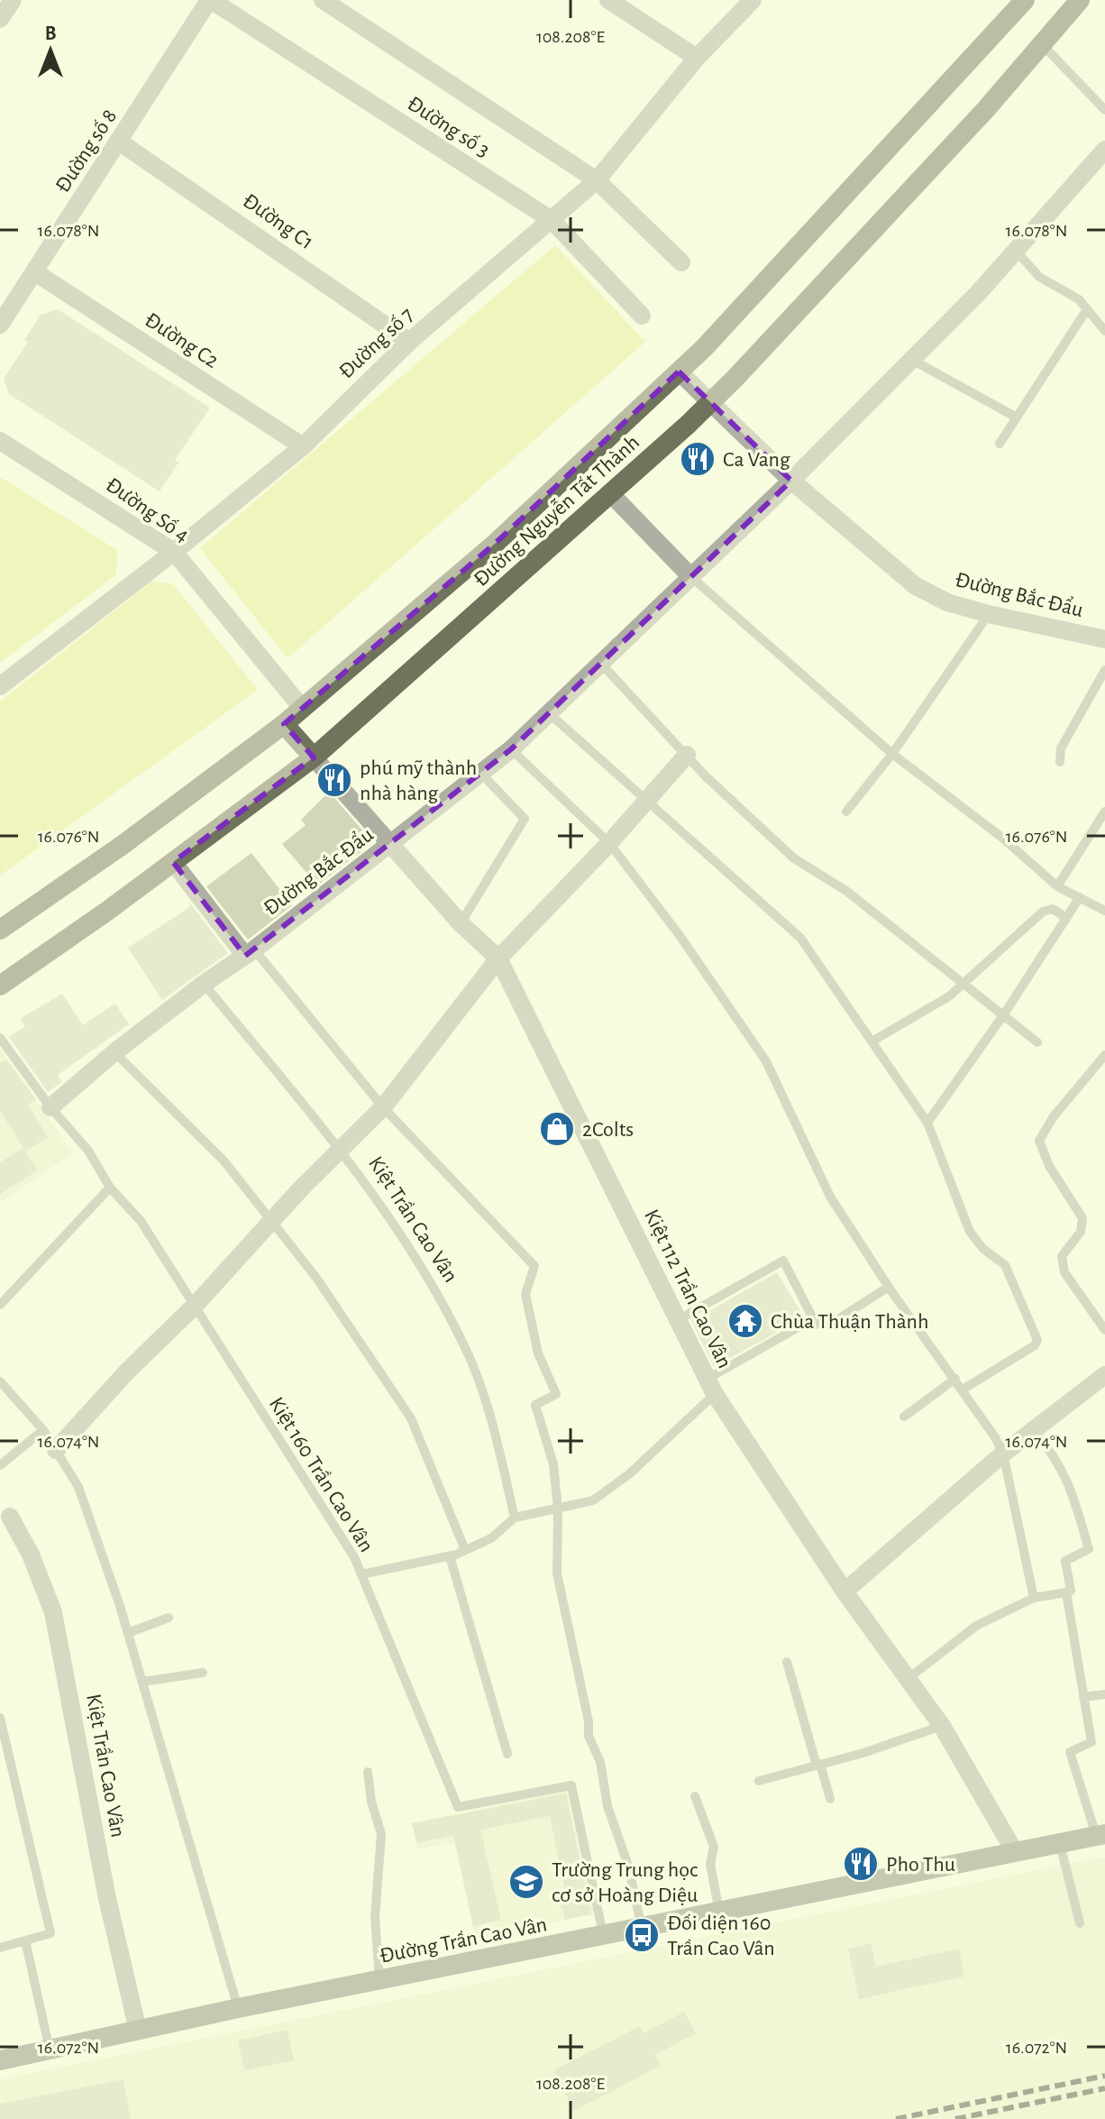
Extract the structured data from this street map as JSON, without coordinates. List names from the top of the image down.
{
  "streets": {
    "main road": ["Đường Nguyễn Tất Thành", "Đường Trần Cao Vân"],
    "street": [
      "Đường số 3",
      "Đường số 8",
      "Đường C1",
      "Đường C2",
      "Đường số 7",
      "Đường Số 4",
      "Đường Bắc Đẩu",
      "Kiệt Trần Cao Vân",
      "Kiệt 112 Trần Cao Vân"
    ],
    "lane": ["Kiệt 160 Trần Cao Vân"]
  },
  "crossings": [
    ["Đường số 3", "Đường số 8"],
    ["Đường số 3", "Đường số 7"],
    ["Đường số 8", "Đường C1"],
    ["Đường số 8", "Đường C2"],
    ["Đường C1", "Đường số 7"],
    ["Đường C2", "Đường số 7"],
    ["Đường số 7", "Đường Số 4"],
    ["Đường Số 4", "Đường Nguyễn Tất Thành"],
    ["Đường Nguyễn Tất Thành", "Đường Bắc Đẩu"],
    ["Đường Nguyễn Tất Thành", "Kiệt 112 Trần Cao Vân"],
    ["Đường Bắc Đẩu", "Kiệt Trần Cao Vân"],
    ["Đường Bắc Đẩu", "Kiệt 112 Trần Cao Vân"],
    ["Đường Bắc Đẩu", "Kiệt 160 Trần Cao Vân"],
    ["Kiệt Trần Cao Vân", "Đường Trần Cao Vân"],
    ["Kiệt 112 Trần Cao Vân", "Đường Trần Cao Vân"],
    ["Kiệt 160 Trần Cao Vân", "Đường Trần Cao Vân"]
  ],
  "places": {
    "restaurant": ["Ca Vang", "phú mỹ thành nhà hàng", "Pho Thu"],
    "shop": ["2Colts"],
    "temple": ["Chùa Thuận Thành"],
    "school or university": ["Trường Trung học cơ sở Hoàng Diệu"],
    "bus stop": ["Đối diện 160 Trần Cao Vân"]
  },
  "north": "top",
  "coordinates": [
    "108.208°E",
    "16.078°N",
    "16.076°N",
    "16.074°N",
    "16.072°N"
  ]
}
